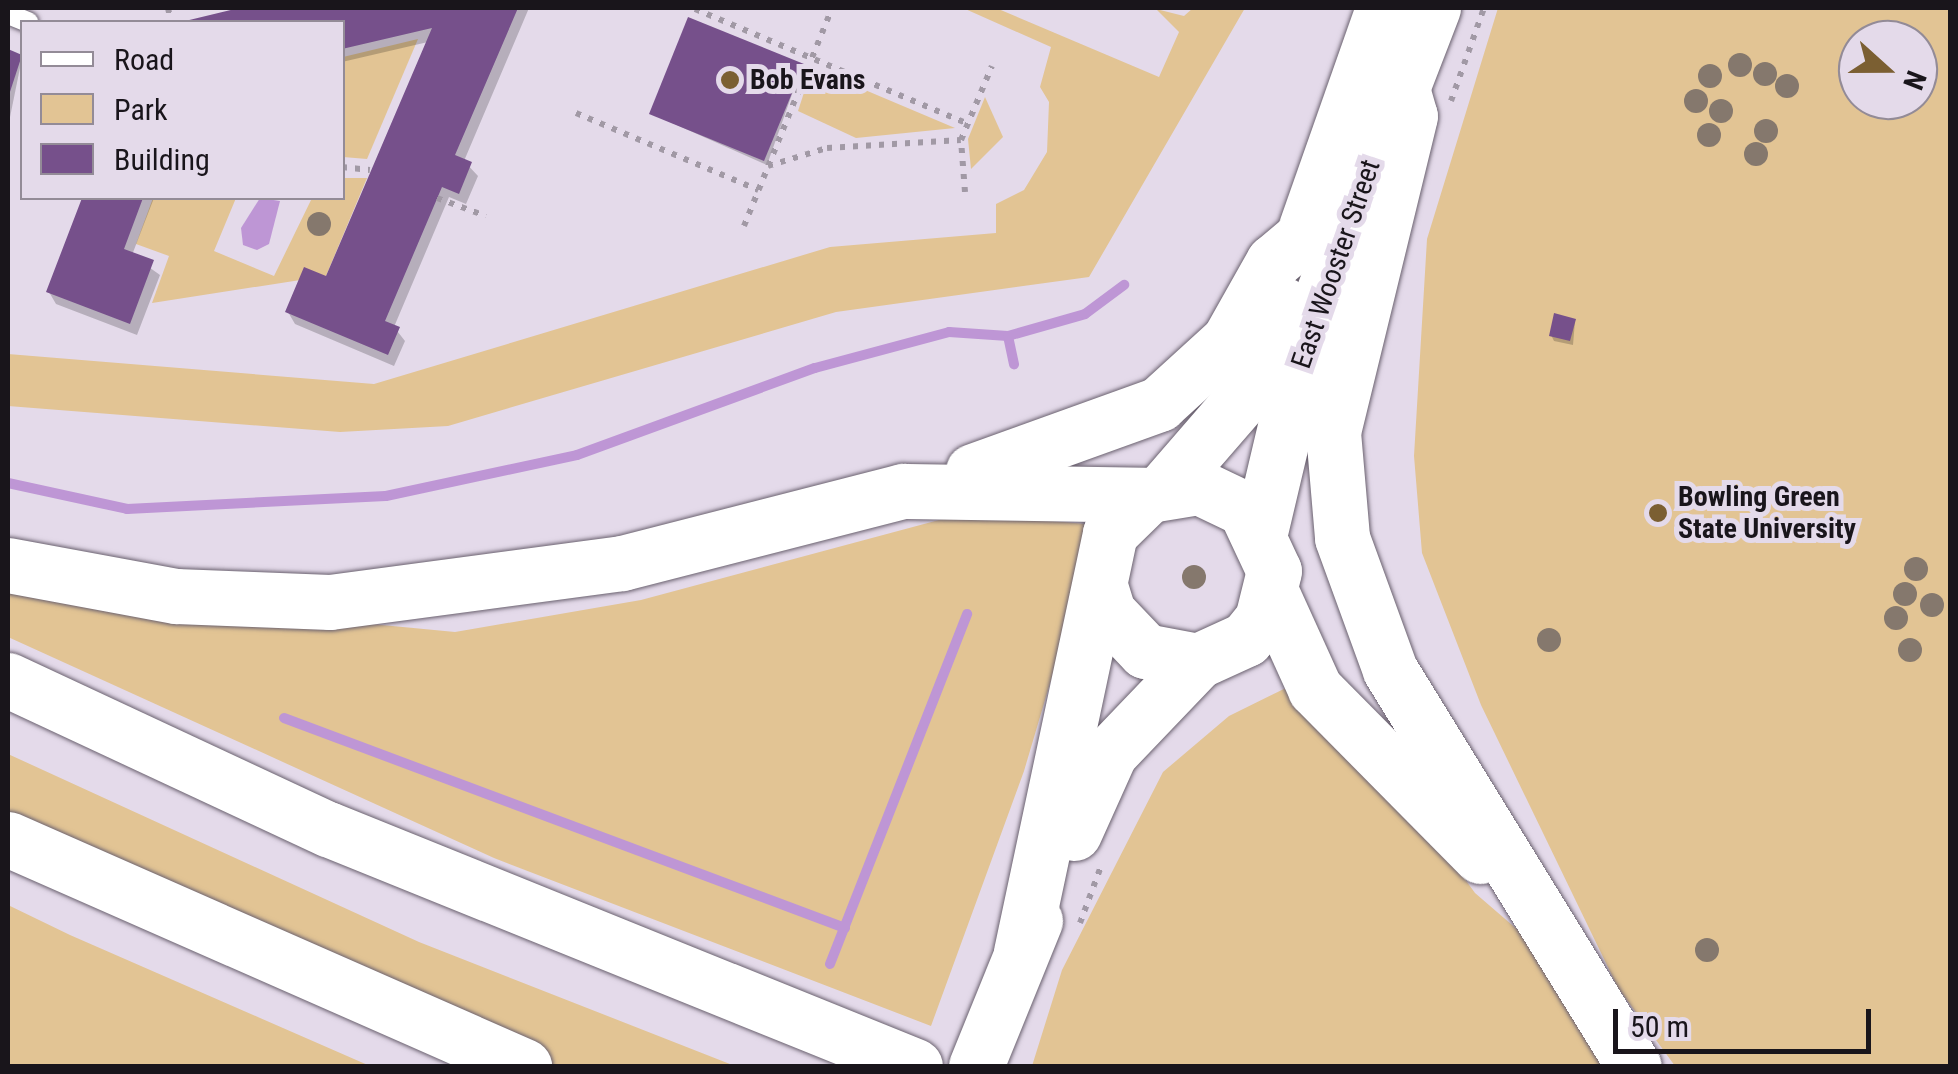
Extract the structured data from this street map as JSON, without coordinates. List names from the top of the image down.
{
  "streets": {
    "main road": ["East Wooster Street"]
  },
  "places": ["Bob Evans", "Bowling Green State University"],
  "legend": ["Road", "Park", "Building"],
  "scale_bar": "50 m",
  "north": "right"
}
